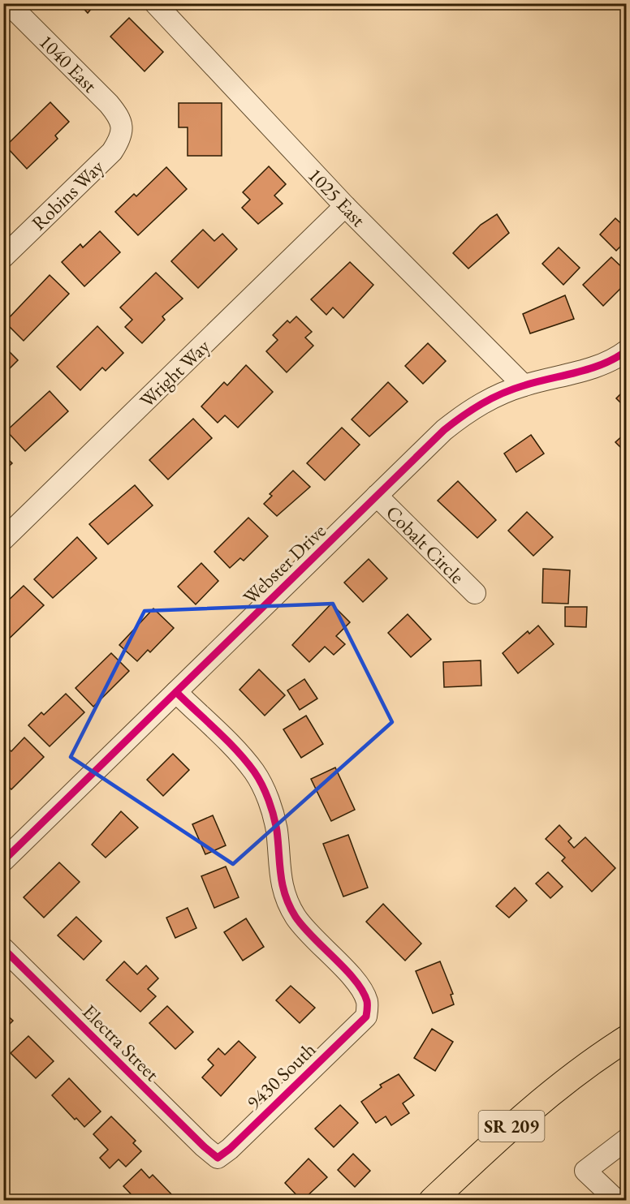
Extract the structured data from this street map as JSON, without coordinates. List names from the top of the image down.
{
  "streets": {
    "main road": ["SR 209"],
    "street": [
      "1040 East",
      "Robins Way",
      "1025 East",
      "Wright Way",
      "Cobalt Circle",
      "Webster Drive",
      "Electra Street",
      "9430 South"
    ]
  },
  "crossings": [
    ["1040 East", "Robins Way"],
    ["1025 East", "Wright Way"],
    ["1025 East", "Webster Drive"],
    ["Cobalt Circle", "Webster Drive"],
    ["Webster Drive", "9430 South"],
    ["Electra Street", "9430 South"]
  ]
}
